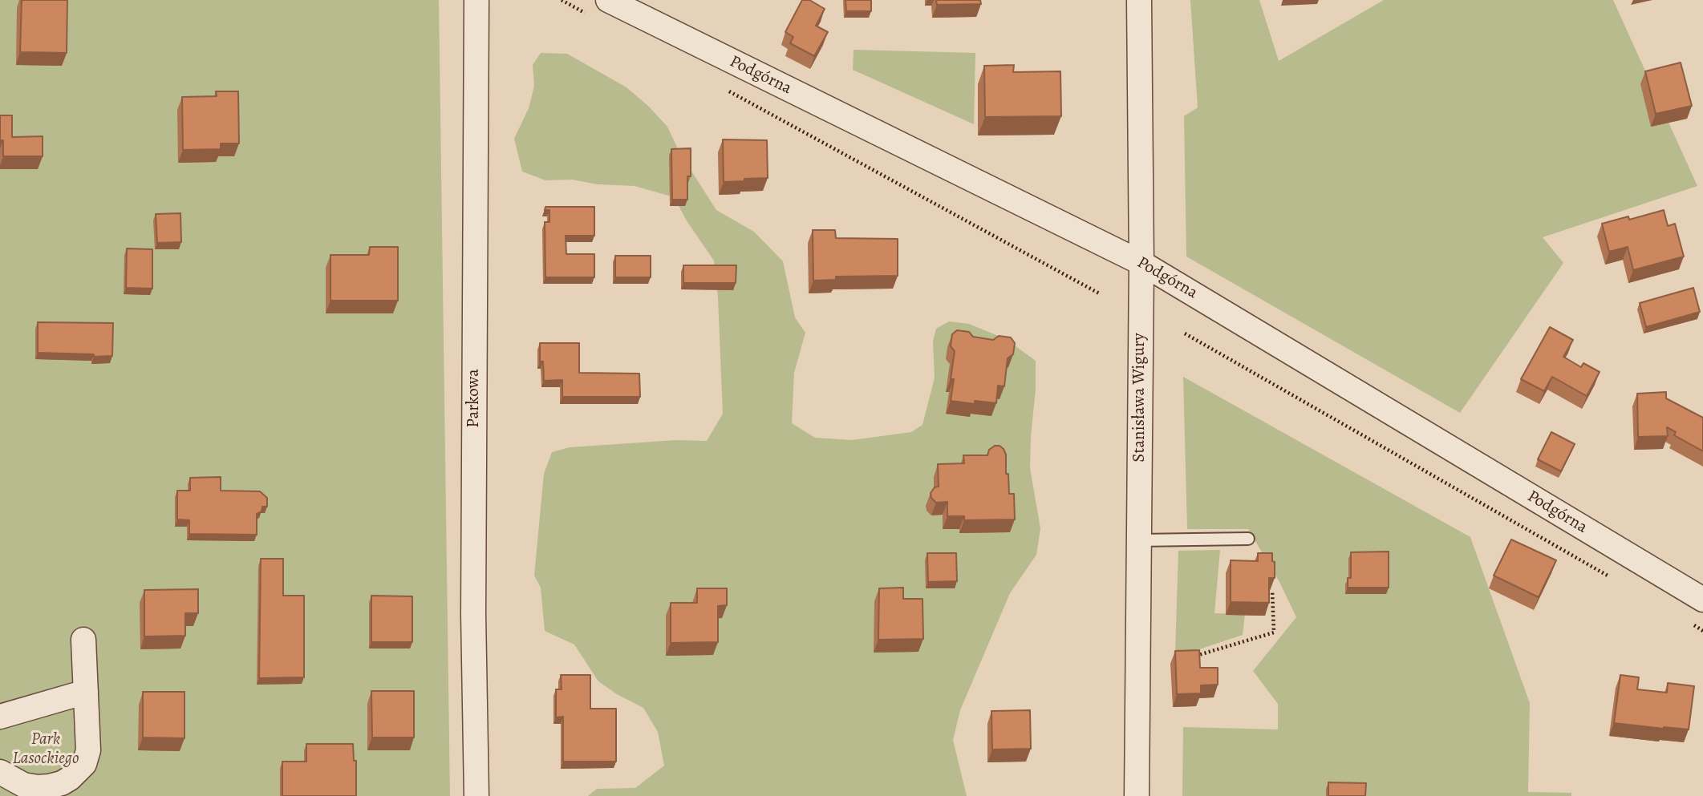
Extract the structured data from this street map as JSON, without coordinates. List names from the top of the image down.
{
  "streets": {
    "street": ["Podgórna", "Stanisława Wigury", "Parkowa"]
  },
  "crossings": [
    ["Podgórna", "Stanisława Wigury"]
  ],
  "parks": ["Park Lasockiego"]
}
